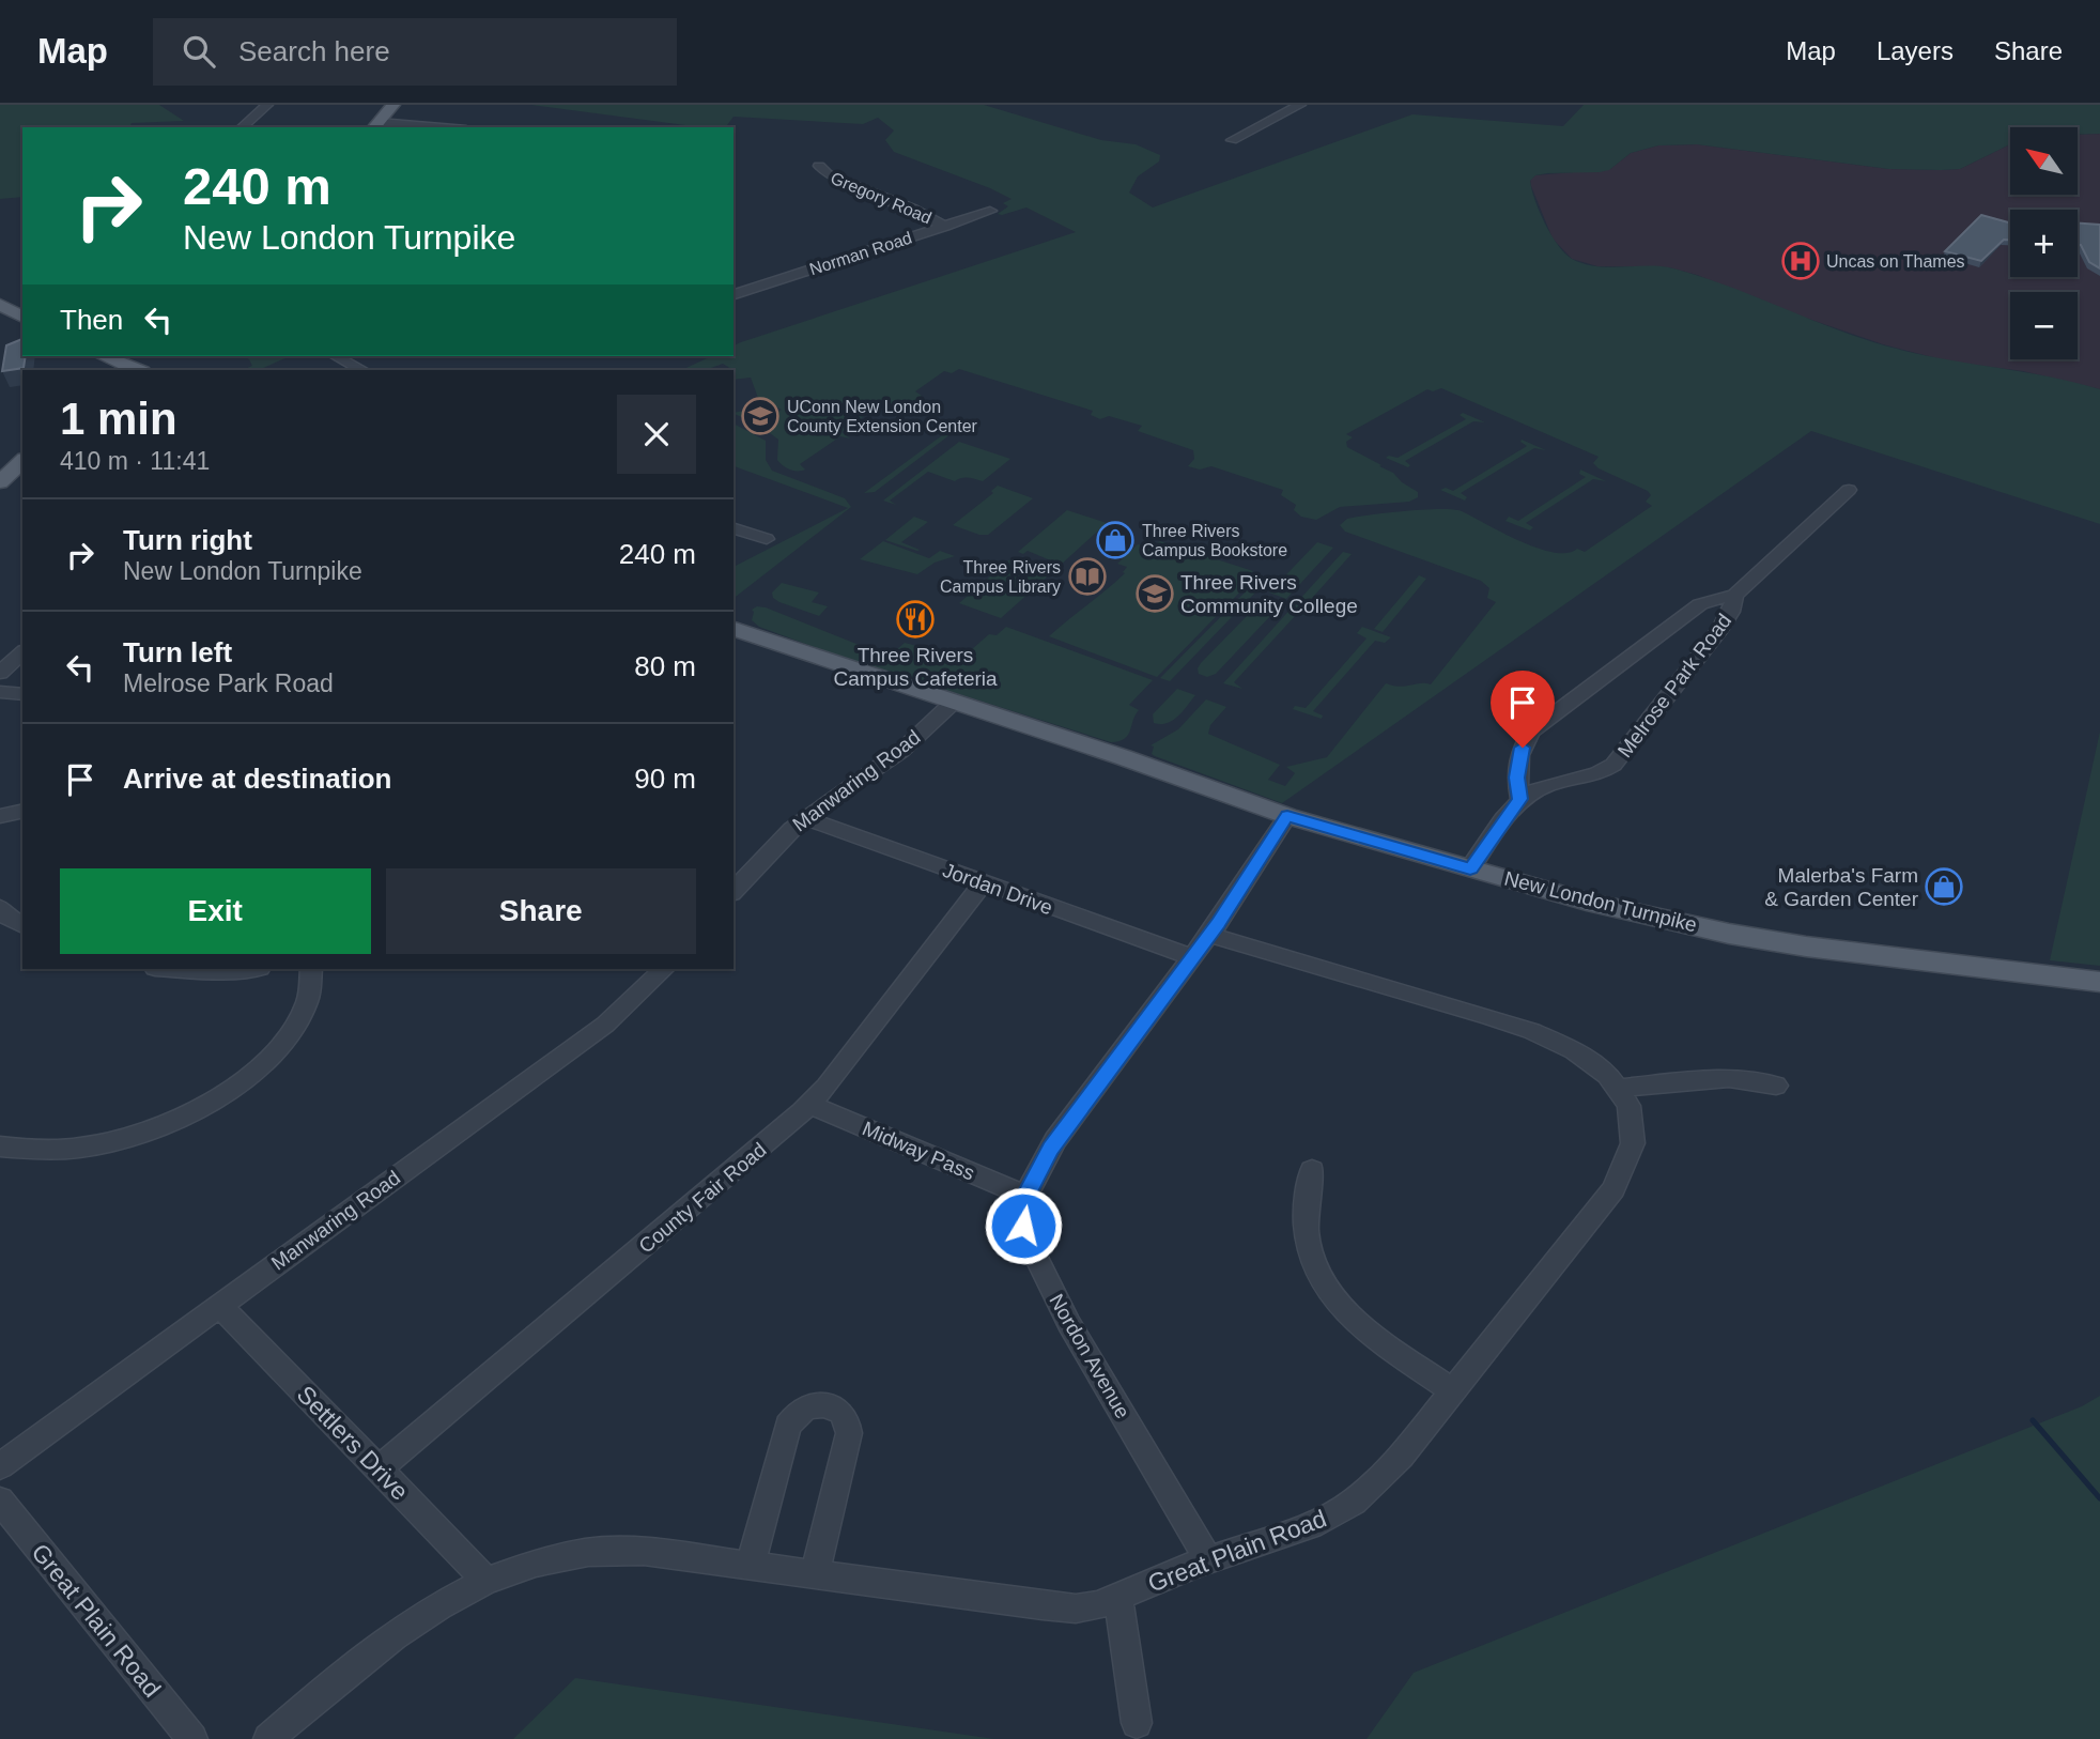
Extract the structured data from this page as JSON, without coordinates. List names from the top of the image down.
{
  "streets": {
    "main road": ["New London Turnpike"],
    "street": [
      "Gregory Road",
      "Norman Road",
      "Melrose Park Road",
      "Manwaring Road",
      "Jordan Drive",
      "Midway Pass",
      "County Fair Road",
      "Nordon Avenue",
      "Settlers Drive",
      "Great Plain Road"
    ]
  },
  "crossings": [
    ["Gregory Road", "Norman Road"],
    ["Manwaring Road", "Jordan Drive"],
    ["Manwaring Road", "New London Turnpike"],
    ["Manwaring Road", "Settlers Drive"],
    ["Jordan Drive", "County Fair Road"],
    ["Jordan Drive", "Nordon Avenue"],
    ["New London Turnpike", "Nordon Avenue"],
    ["Midway Pass", "County Fair Road"],
    ["Midway Pass", "Nordon Avenue"],
    ["County Fair Road", "Settlers Drive"],
    ["Nordon Avenue", "Great Plain Road"],
    ["Settlers Drive", "Great Plain Road"]
  ],
  "places": {
    "hospital": ["Uncas on Thames"],
    "school or university": ["UConn New London County Extension Center", "Three Rivers Community College"],
    "shop": ["Three Rivers Campus Bookstore", "Malerba's Farm & Garden Center"],
    "library": ["Three Rivers Campus Library"],
    "restaurant": ["Three Rivers Campus Cafeteria"]
  },
  "north": "top left",
  "page": {
    "header": "Map",
    "search": "Search here",
    "nav": ["Map", "Layers", "Share"],
    "map_buttons": ["+", "−"],
    "turn": ["240 m", "New London Turnpike"],
    "then": "Then",
    "heading": ["1 min", "410 m · 11:41"],
    "list": [
      {
        "name": "Turn right",
        "note": "New London Turnpike",
        "value": "240 m"
      },
      {
        "name": "Turn left",
        "note": "Melrose Park Road",
        "value": "80 m"
      },
      {
        "name": "Arrive at destination",
        "value": "90 m"
      }
    ],
    "buttons": ["Exit", "Share"]
  }
}
